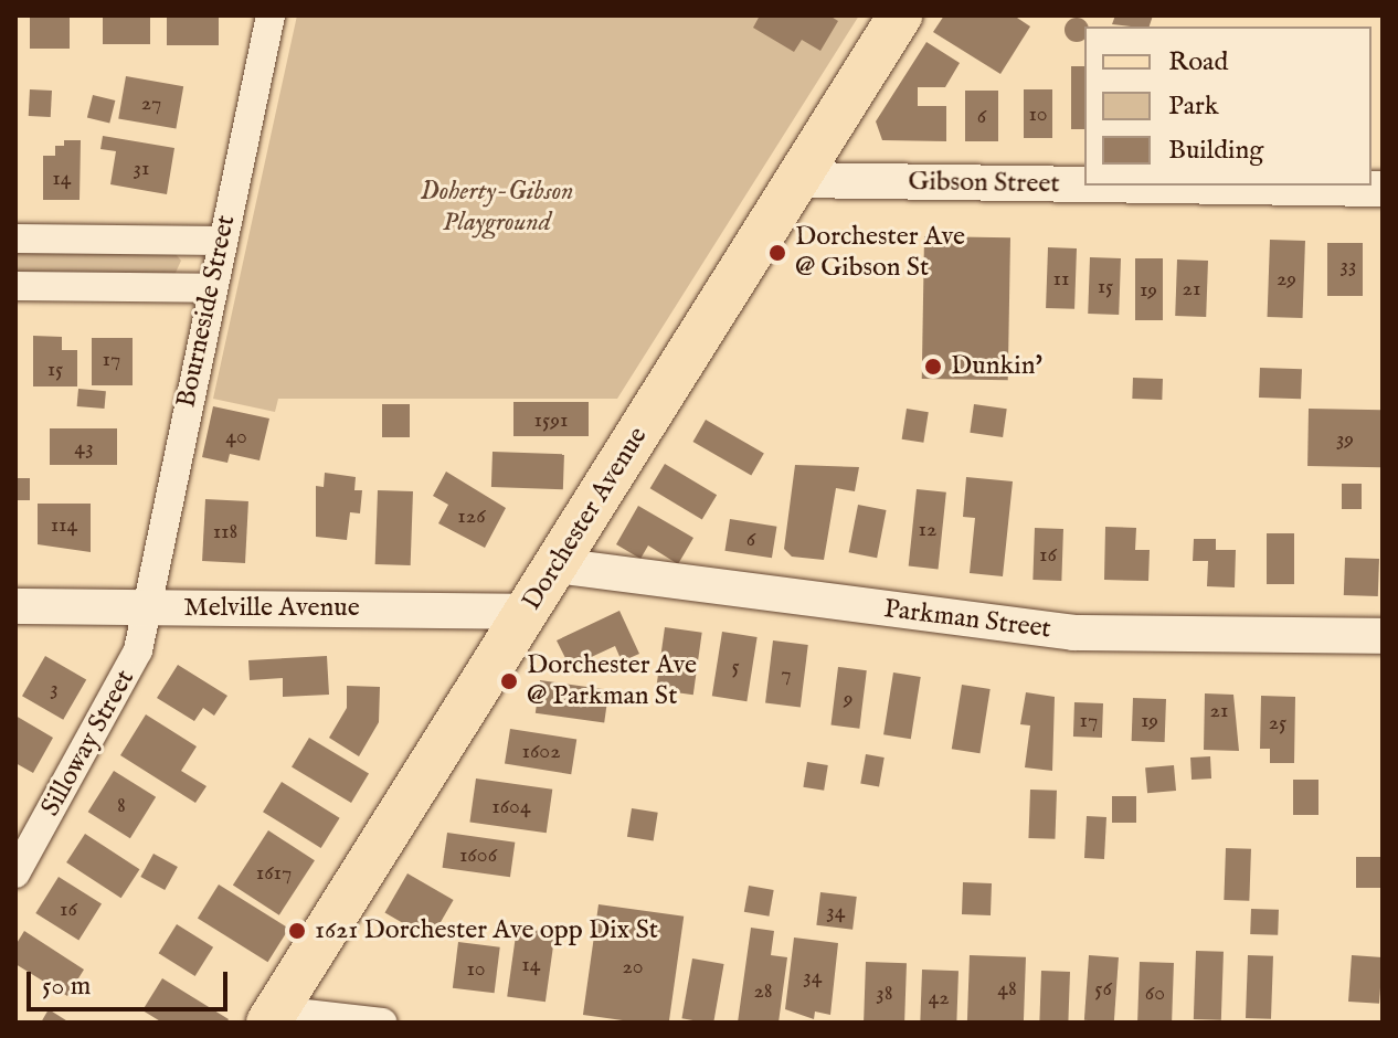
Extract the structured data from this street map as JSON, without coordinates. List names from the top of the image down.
{
  "streets": {
    "main road": ["Dorchester Avenue"],
    "street": [
      "Gibson Street",
      "Bourneside Street",
      "Melville Avenue",
      "Parkman Street",
      "Silloway Street"
    ]
  },
  "crossings": [
    ["Gibson Street", "Dorchester Avenue"],
    ["Bourneside Street", "Melville Avenue"],
    ["Bourneside Street", "Silloway Street"],
    ["Dorchester Avenue", "Melville Avenue"],
    ["Dorchester Avenue", "Parkman Street"],
    ["Melville Avenue", "Silloway Street"]
  ],
  "parks": ["Doherty-Gibson Playground"],
  "places": [
    "Dorchester Ave @ Gibson St",
    "Dunkin'",
    "Dorchester Ave @ Parkman St",
    "1621 Dorchester Ave opp Dix St"
  ],
  "house_numbers": [
    "27",
    "10",
    "6",
    "31",
    "14",
    "33",
    "11",
    "29",
    "15",
    "21",
    "19",
    "17",
    "15",
    "1591",
    "40",
    "39",
    "43",
    "126",
    "114",
    "12",
    "118",
    "6",
    "16",
    "5",
    "7",
    "3",
    "9",
    "21",
    "17",
    "19",
    "25",
    "1602",
    "8",
    "1604",
    "1606",
    "1617",
    "16",
    "34",
    "14",
    "20",
    "10",
    "34",
    "48",
    "56",
    "28",
    "38",
    "60",
    "42"
  ],
  "legend": ["Road", "Park", "Building"],
  "scale_bar": "50 m"
}
